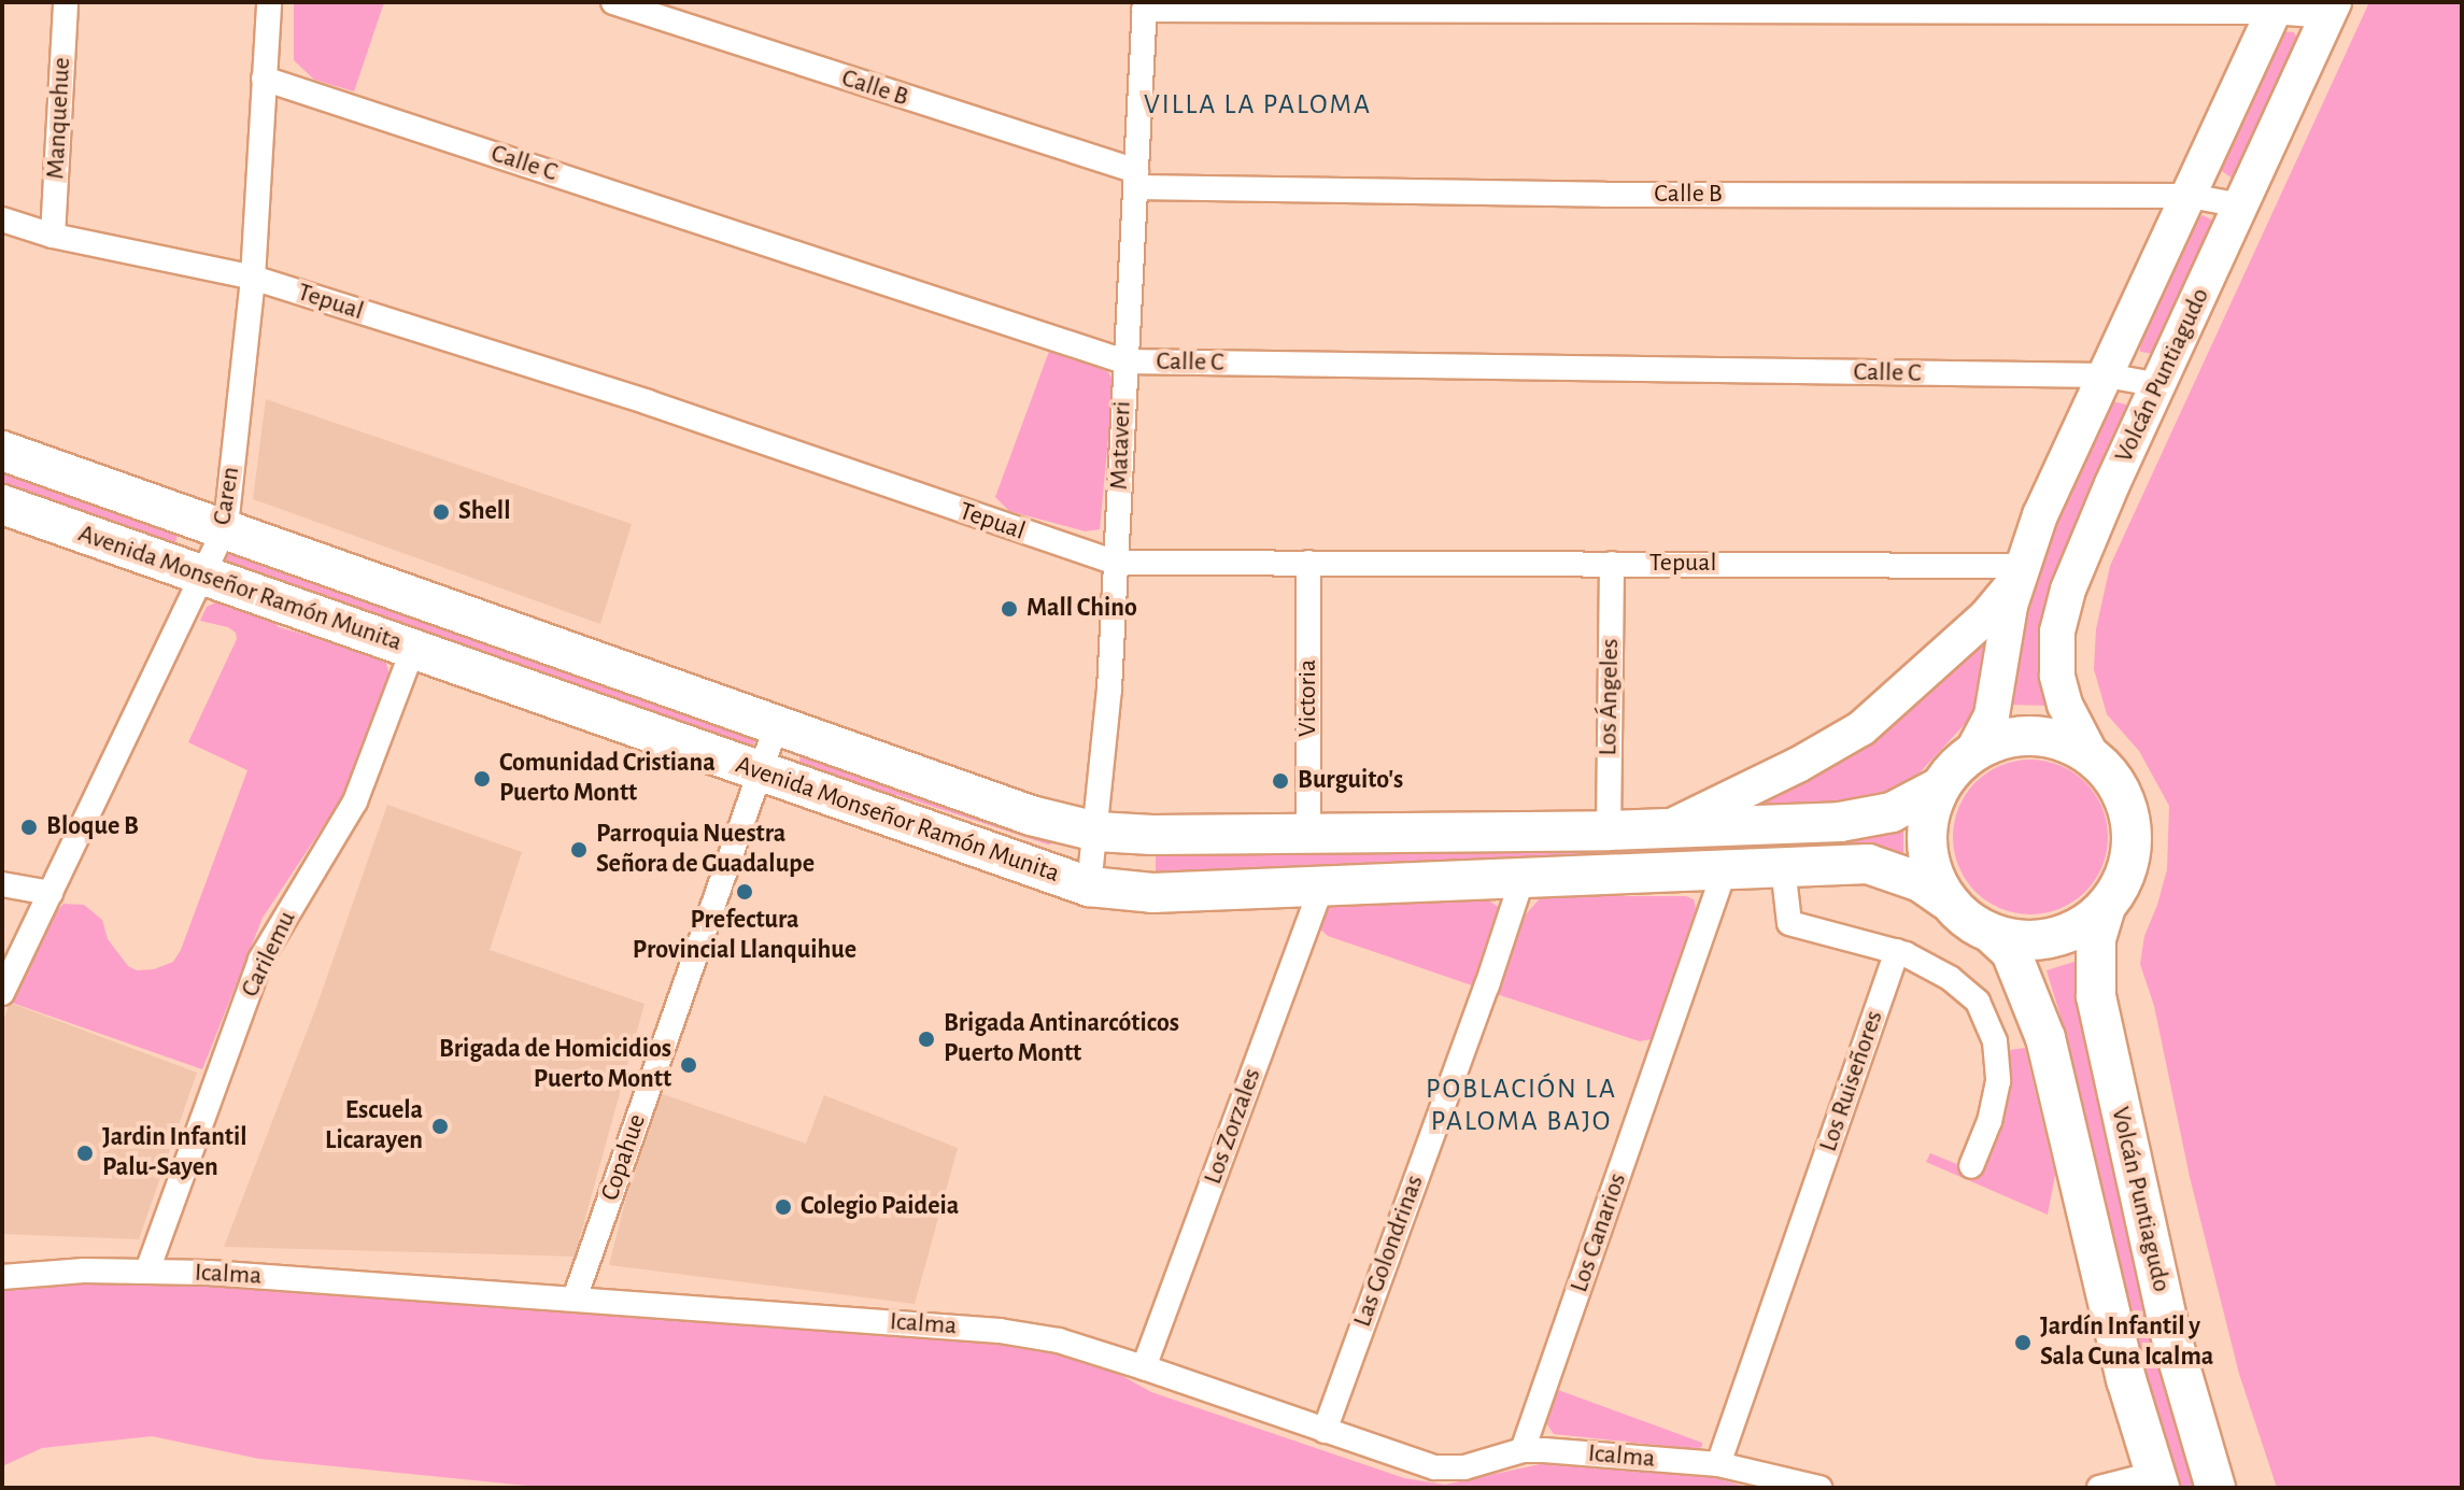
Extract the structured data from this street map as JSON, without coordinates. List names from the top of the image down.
{
  "streets": {
    "main road": ["Volcán Puntiagudo", "Avenida Monseñor Ramón Munita"],
    "street": [
      "Calle B",
      "Manquehue",
      "Calle C",
      "Tepual",
      "Mataveri",
      "Caren",
      "Los Ángeles",
      "Victoria",
      "Carilemu",
      "Los Ruiseñores",
      "Los Zorzales",
      "Copahue",
      "Los Canarios",
      "Las Golondrinas",
      "Icalma"
    ]
  },
  "crossings": [
    ["Calle B", "Volcán Puntiagudo"],
    ["Calle B", "Mataveri"],
    ["Manquehue", "Tepual"],
    ["Calle C", "Volcán Puntiagudo"],
    ["Calle C", "Mataveri"],
    ["Calle C", "Caren"],
    ["Tepual", "Volcán Puntiagudo"],
    ["Tepual", "Mataveri"],
    ["Tepual", "Caren"],
    ["Tepual", "Avenida Monseñor Ramón Munita"],
    ["Tepual", "Los Ángeles"],
    ["Tepual", "Victoria"],
    ["Volcán Puntiagudo", "Avenida Monseñor Ramón Munita"],
    ["Mataveri", "Avenida Monseñor Ramón Munita"],
    ["Caren", "Avenida Monseñor Ramón Munita"],
    ["Avenida Monseñor Ramón Munita", "Los Ángeles"],
    ["Avenida Monseñor Ramón Munita", "Victoria"],
    ["Avenida Monseñor Ramón Munita", "Carilemu"],
    ["Avenida Monseñor Ramón Munita", "Los Zorzales"],
    ["Avenida Monseñor Ramón Munita", "Copahue"],
    ["Avenida Monseñor Ramón Munita", "Los Canarios"],
    ["Avenida Monseñor Ramón Munita", "Las Golondrinas"],
    ["Carilemu", "Icalma"],
    ["Los Ruiseñores", "Icalma"],
    ["Los Zorzales", "Icalma"],
    ["Copahue", "Icalma"],
    ["Los Canarios", "Icalma"],
    ["Las Golondrinas", "Icalma"]
  ],
  "districts": ["VILLA LA PALOMA", "POBLACIÓN LA PALOMA BAJO"],
  "places": [
    "Shell",
    "Mall Chino",
    "Comunidad Cristiana Puerto Montt",
    "Burguito's",
    "Bloque B",
    "Parroquia Nuestra Señora de Guadalupe",
    "Prefectura Provincial Llanquihue",
    "Brigada Antinarcóticos Puerto Montt",
    "Brigada de Homicidios Puerto Montt",
    "Escuela Licarayen",
    "Jardin Infantil Palu-Sayen",
    "Colegio Paideia",
    "Jardín Infantil y Sala Cuna Icalma"
  ]
}
